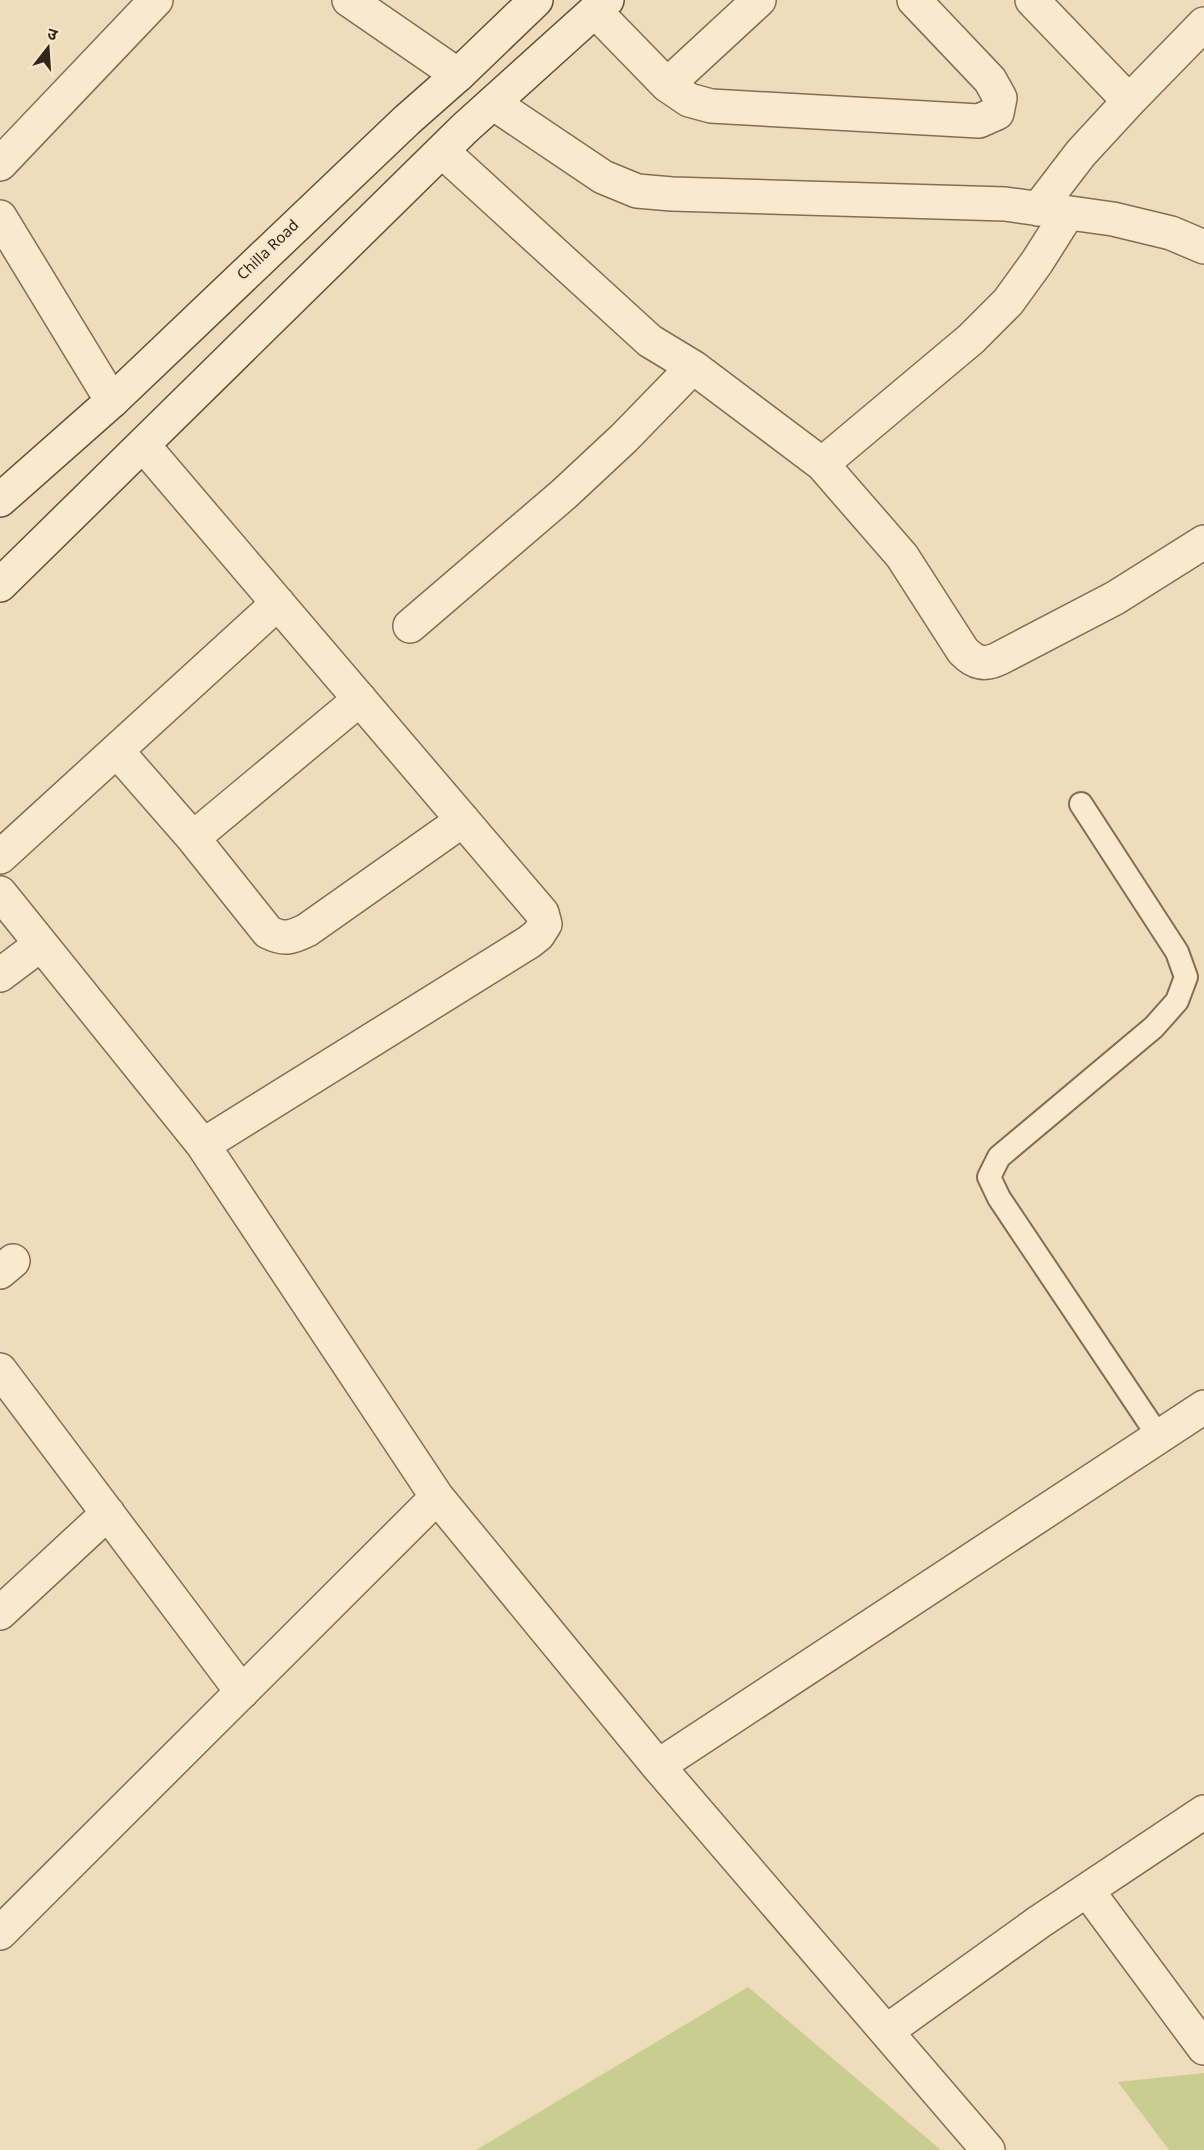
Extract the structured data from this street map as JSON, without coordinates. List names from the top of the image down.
{
  "streets": {
    "street": ["Chilla Road"]
  },
  "north": "top"
}
